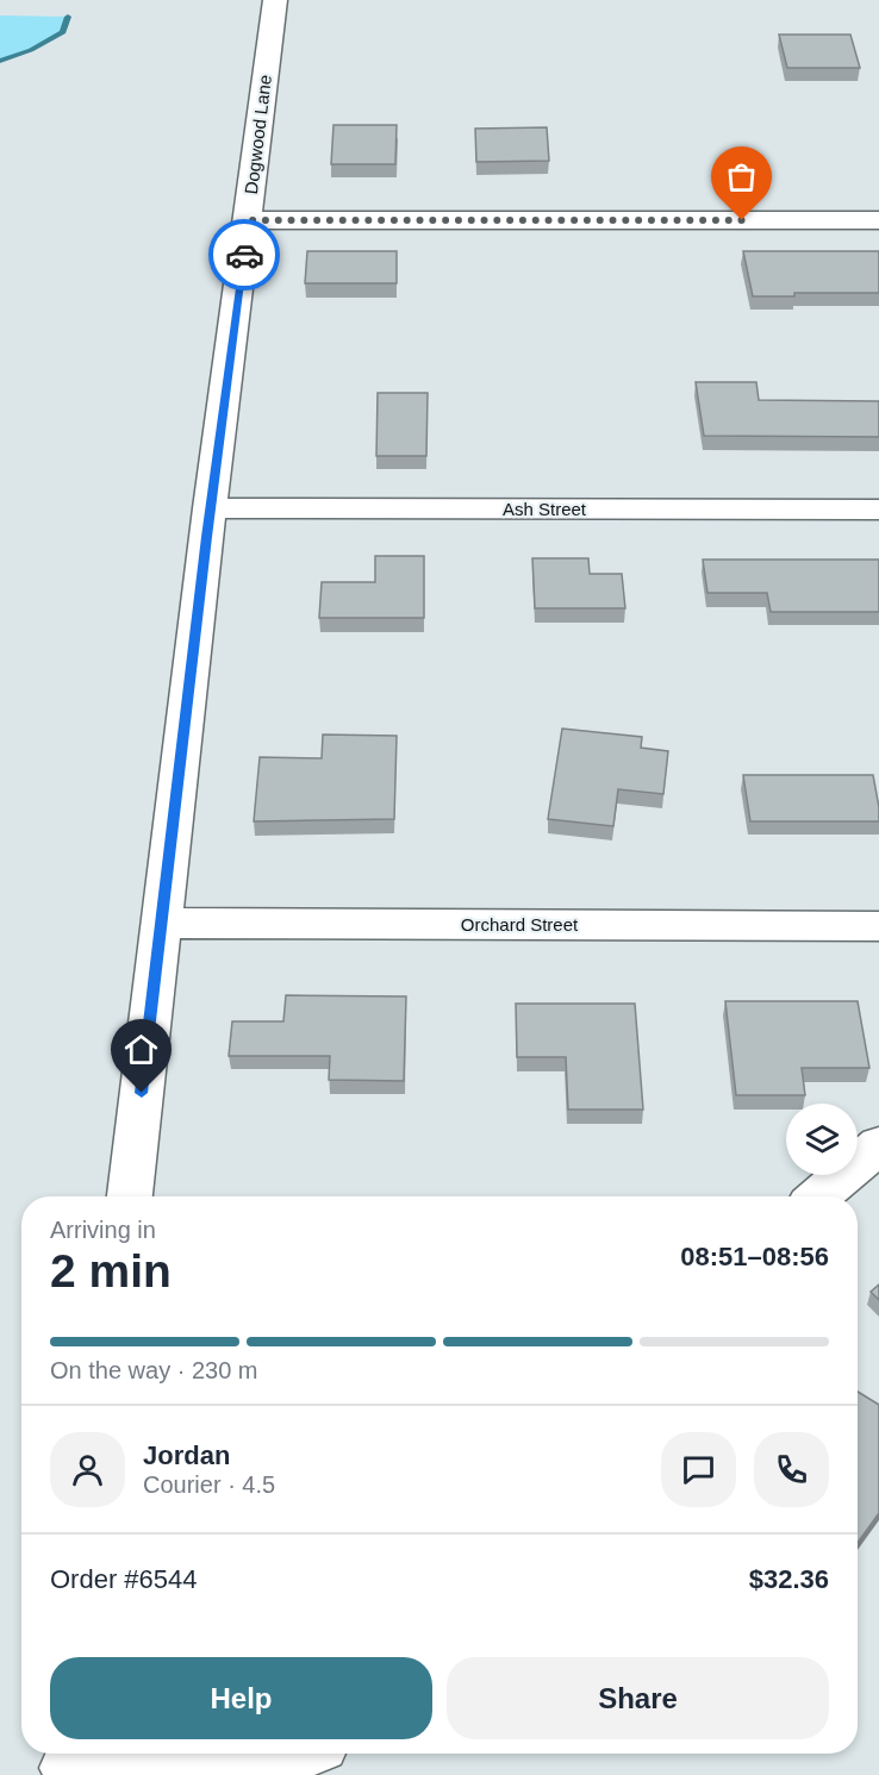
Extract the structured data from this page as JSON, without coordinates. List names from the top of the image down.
{
  "streets": {
    "street": ["Dogwood Lane", "Ash Street", "Orchard Street"]
  },
  "crossings": [
    ["Dogwood Lane", "Ash Street"],
    ["Dogwood Lane", "Orchard Street"]
  ],
  "page": {
    "heading": ["2 min", "Arriving in", "08:51–08:56"],
    "panel": [
      "Jordan",
      "Courier · 4.5",
      "Order #6544",
      "$32.36"
    ],
    "bar": "On the way · 230 m",
    "buttons": ["Help", "Share"]
  }
}
